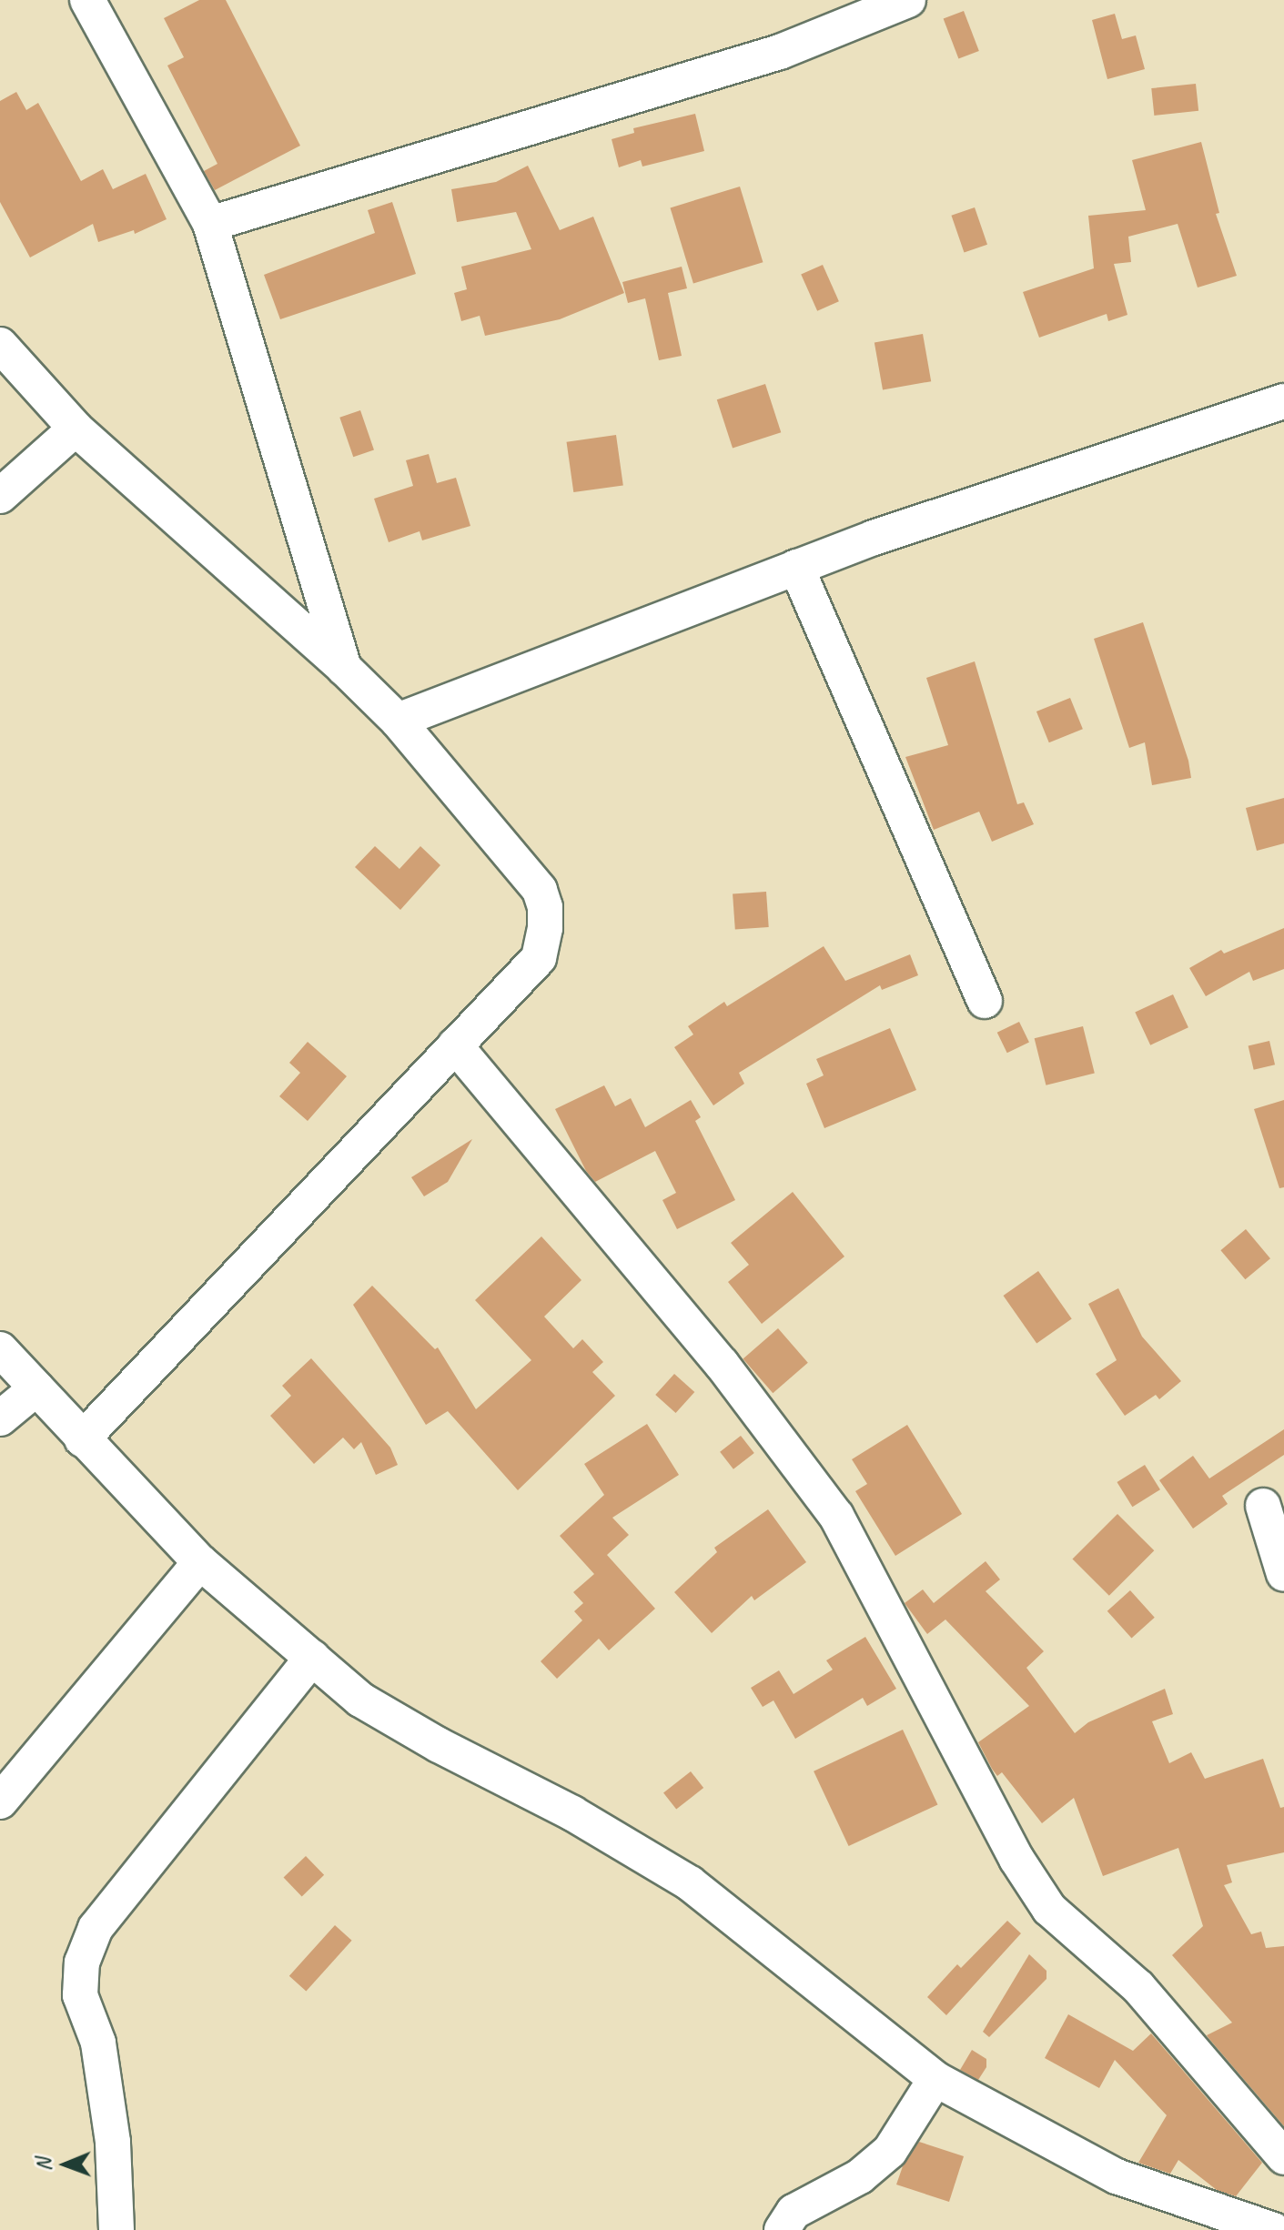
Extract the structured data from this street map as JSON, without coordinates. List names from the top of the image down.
{
  "north": "left"
}
